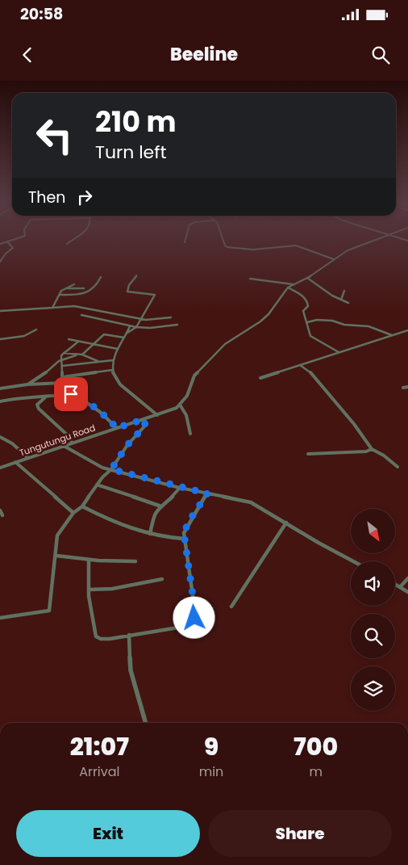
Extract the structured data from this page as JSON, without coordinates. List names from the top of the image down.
{
  "streets": {
    "street": ["Tungutungu Road"]
  },
  "north": "bottom right",
  "page": {
    "status": "20:58",
    "header": "Beeline",
    "turn": ["210 m", "Turn left"],
    "then": "Then",
    "eta": [
      "21:07",
      "Arrival",
      "9",
      "min",
      "700",
      "m"
    ],
    "buttons": ["Exit", "Share"]
  }
}
